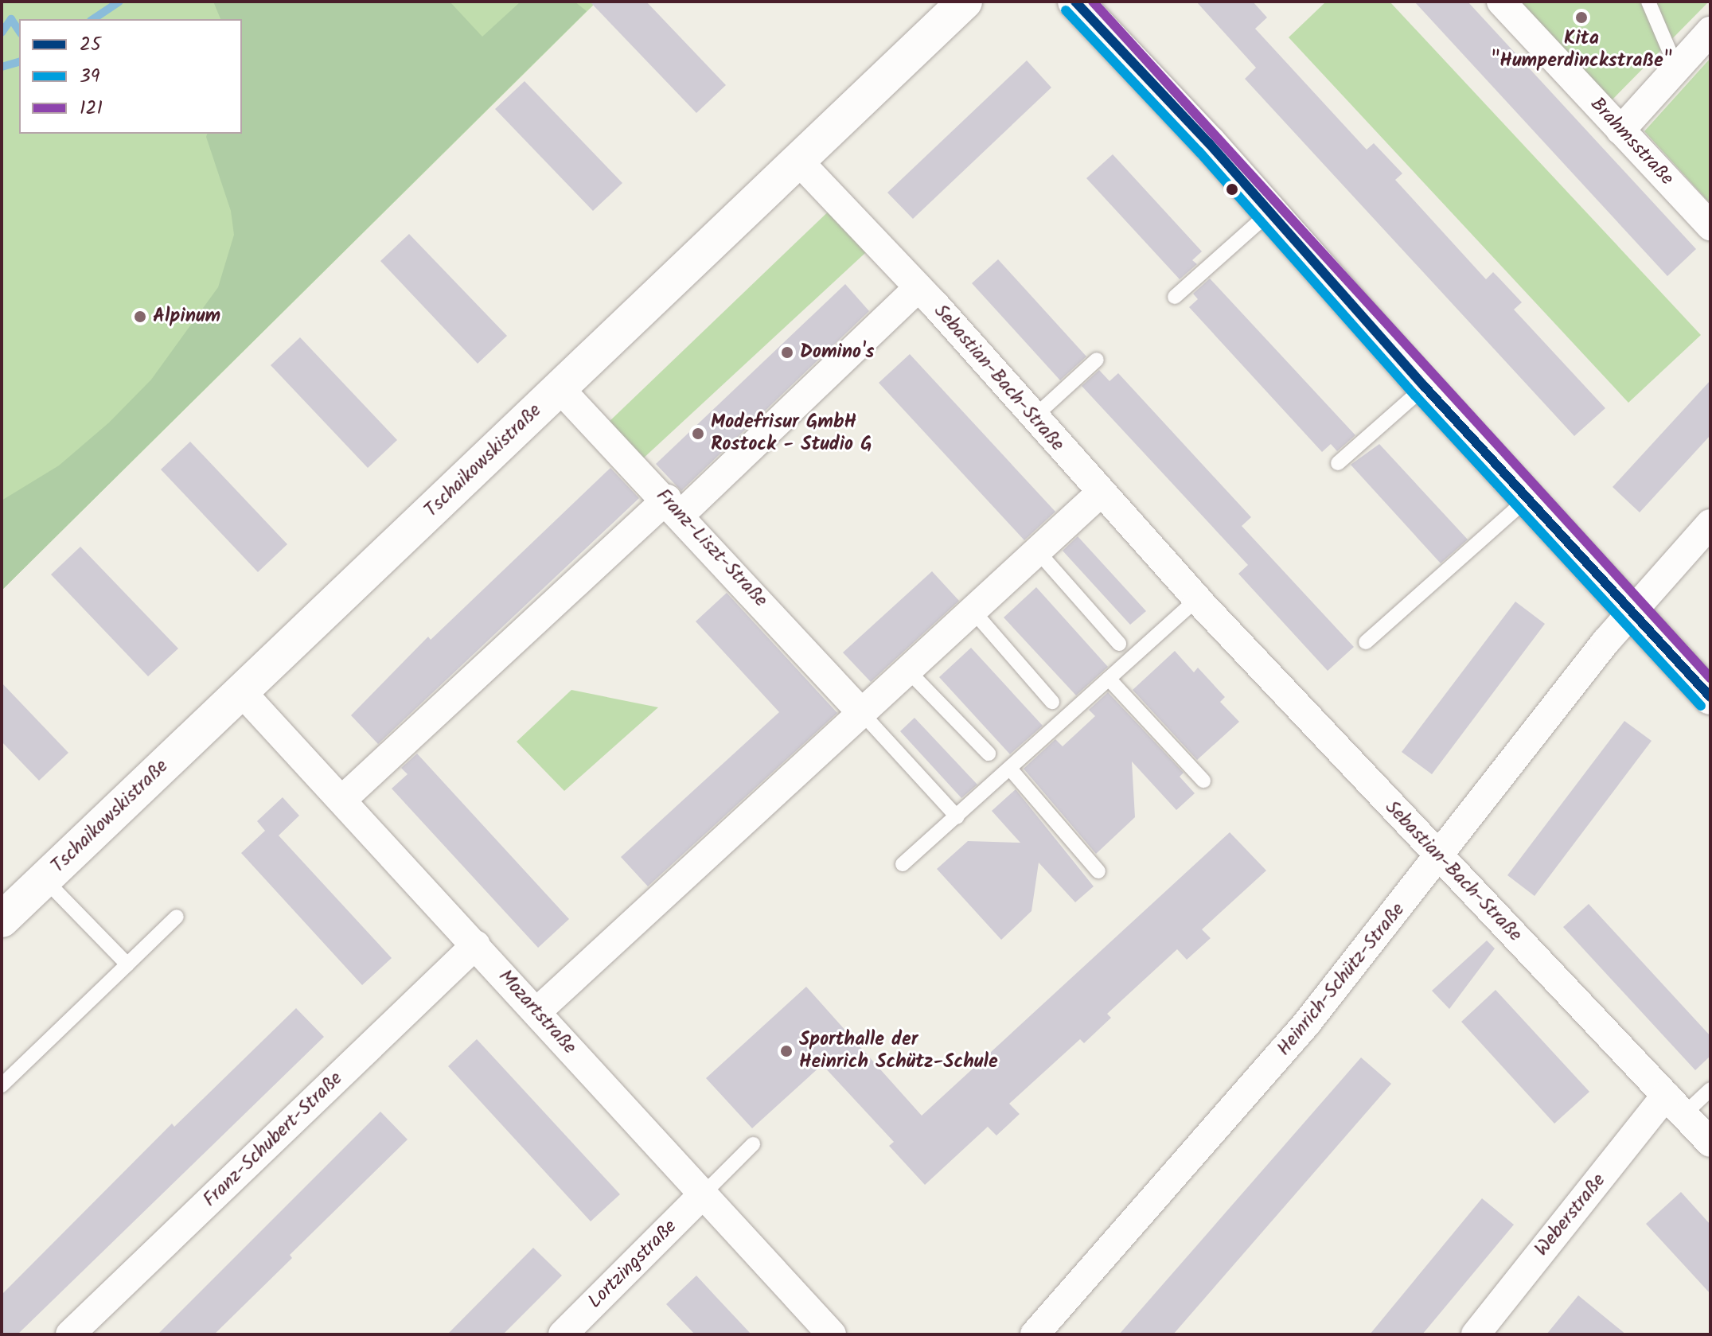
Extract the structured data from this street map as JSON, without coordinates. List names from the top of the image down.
{
  "streets": {
    "street": [
      "Brahmsstraße",
      "Sebastian-Bach-Straße",
      "Tschaikowskistraße",
      "Franz-Liszt-Straße",
      "Heinrich-Schütz-Straße",
      "Mozartstraße",
      "Franz-Schubert-Straße",
      "Weberstraße",
      "Lortzingstraße"
    ]
  },
  "crossings": [
    ["Sebastian-Bach-Straße", "Tschaikowskistraße"],
    ["Sebastian-Bach-Straße", "Heinrich-Schütz-Straße"],
    ["Sebastian-Bach-Straße", "Weberstraße"],
    ["Tschaikowskistraße", "Franz-Liszt-Straße"],
    ["Tschaikowskistraße", "Mozartstraße"],
    ["Mozartstraße", "Franz-Schubert-Straße"],
    ["Mozartstraße", "Lortzingstraße"]
  ],
  "places": [
    "Kita \"Humperdinckstraße\"",
    "Alpinum",
    "Domino's",
    "Modefrisur GmbH Rostock - Studio G",
    "Sporthalle der Heinrich Schütz-Schule"
  ],
  "lines": ["transit line 25", "transit line 121", "transit line 39"],
  "legend": ["25", "39", "121"]
}
